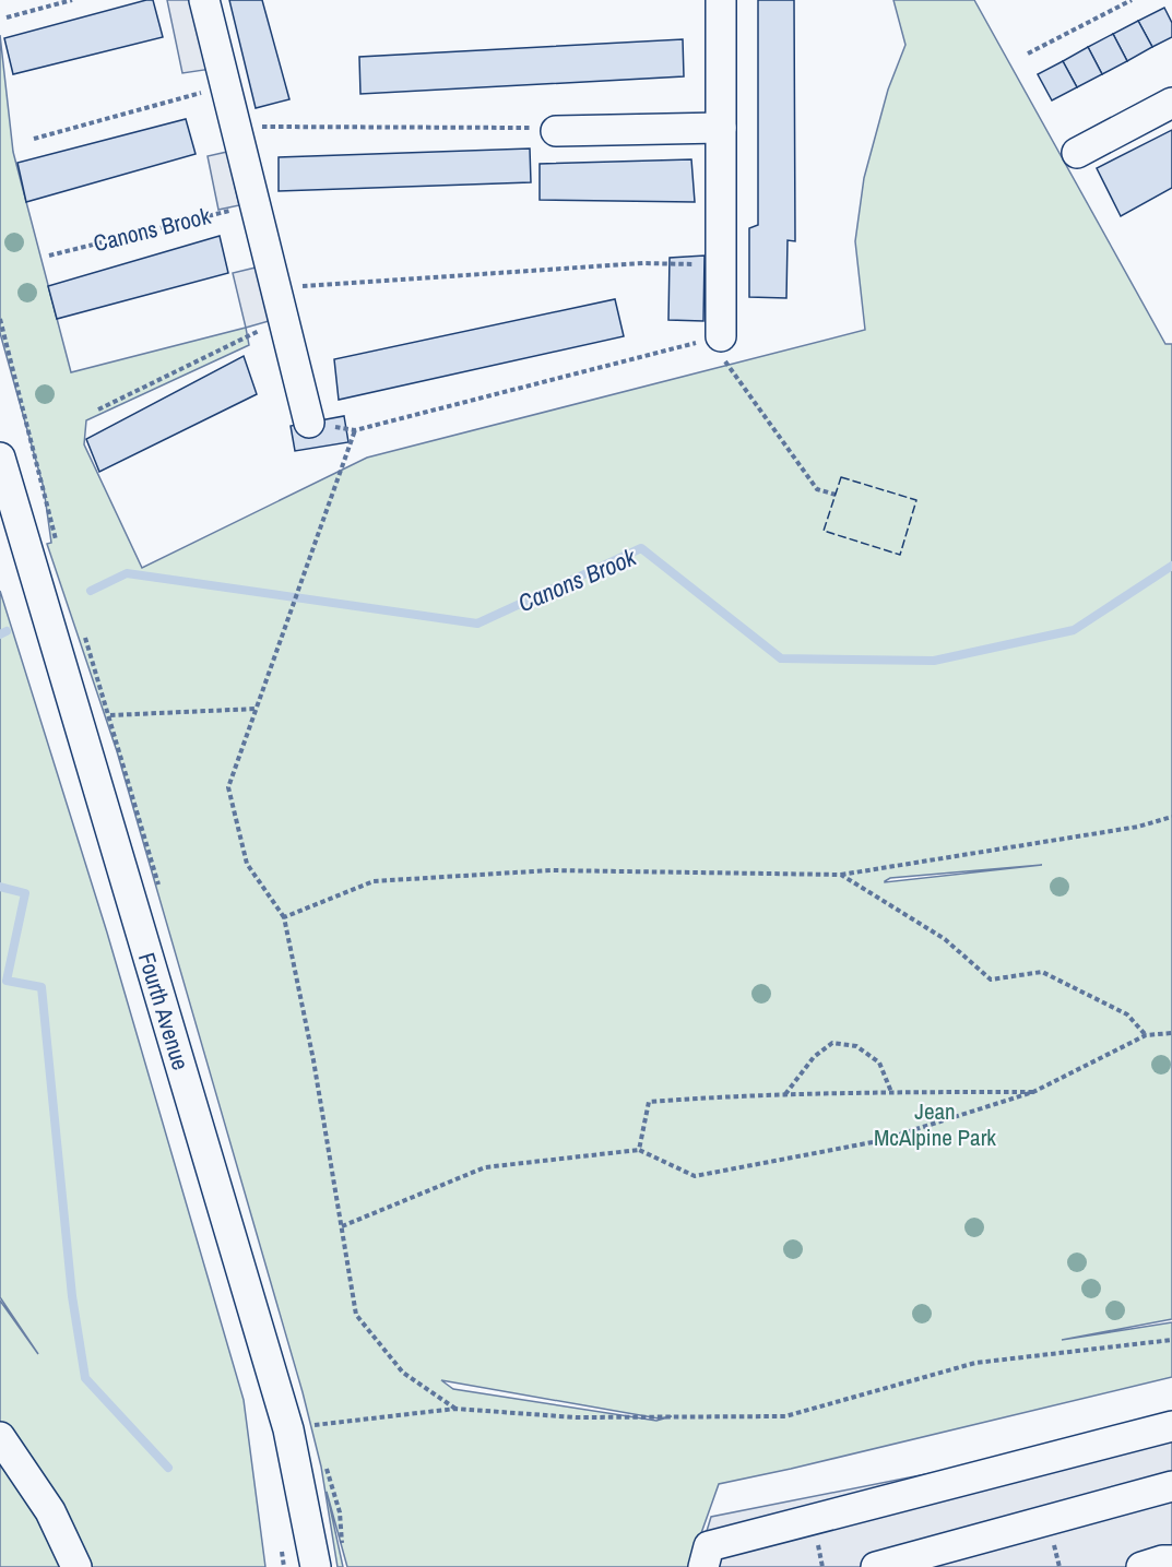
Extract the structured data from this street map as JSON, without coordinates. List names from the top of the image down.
{
  "streets": {
    "street": ["Fourth Avenue"],
    "path": ["Canons Brook"]
  },
  "water": ["Canons Brook"],
  "parks": ["Jean McAlpine Park"]
}
